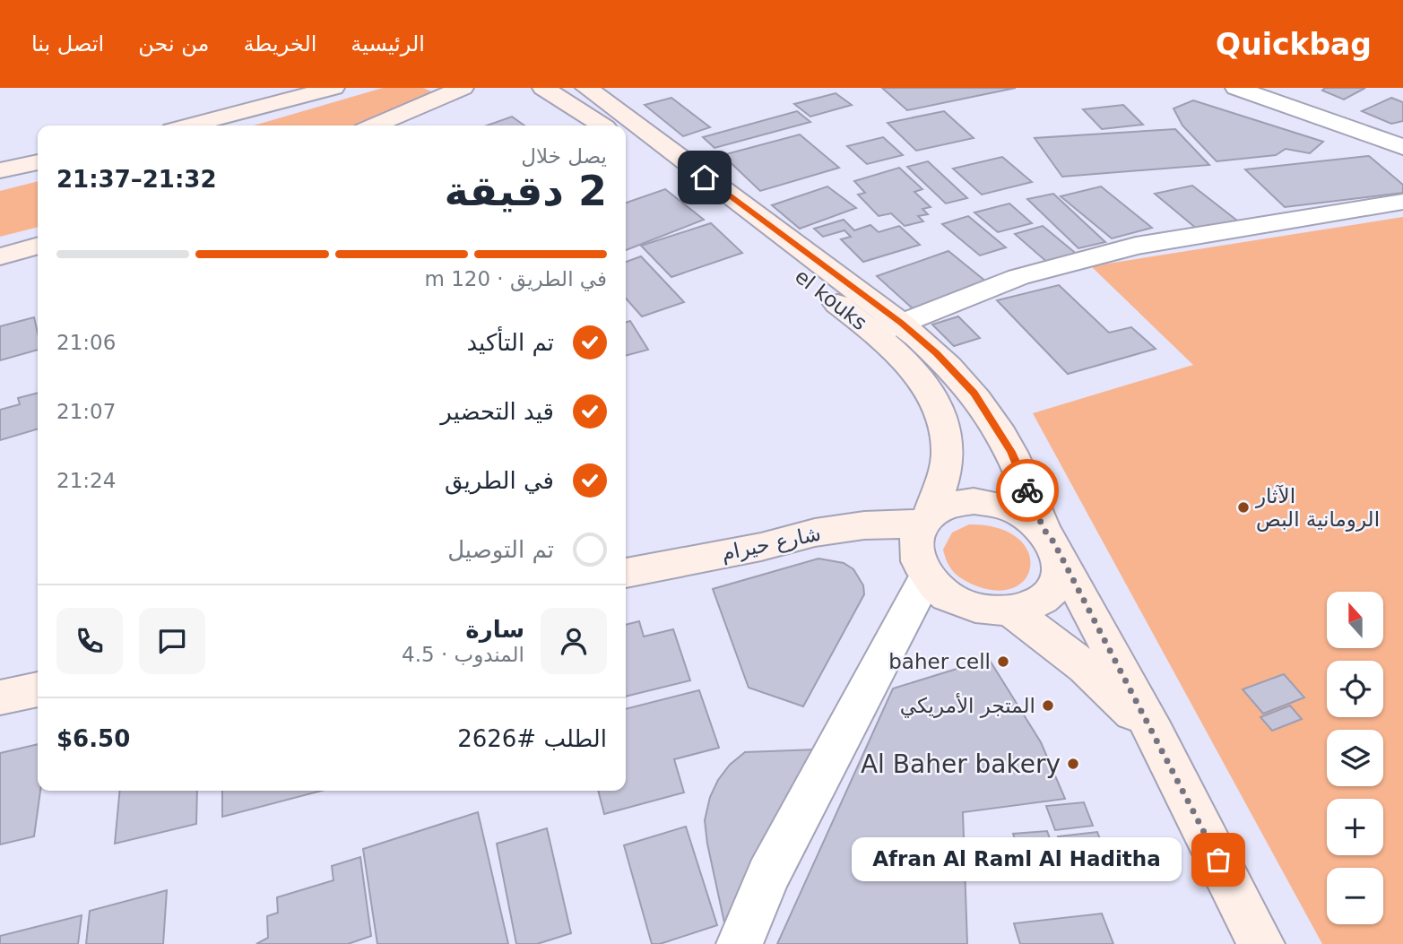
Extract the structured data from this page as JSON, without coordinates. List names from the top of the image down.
{
  "streets": {
    "main road": ["el kouks", "شارع حيرام"]
  },
  "crossings": [
    ["el kouks", "شارع حيرام"]
  ],
  "places": [
    "الآثار الرومانية البص",
    "baher cell",
    "المتجر الأمريكي",
    "Al Baher bakery",
    "Afran Al Raml Al Haditha"
  ],
  "north": "top",
  "page": {
    "header": "Quickbag",
    "nav": [
      "الرئيسية",
      "الخريطة",
      "من نحن",
      "اتصل بنا"
    ],
    "heading": ["2 دقيقة", "يصل خلال", "21:32–21:37"],
    "panel": [
      "سارة",
      "المندوب · 4.5",
      "الطلب #2626",
      "$6.50"
    ],
    "bar": "في الطريق · 120 m",
    "list": [
      ["تم التأكيد", "21:06"],
      ["قيد التحضير", "21:07"],
      ["في الطريق", "21:24"],
      "تم التوصيل"
    ],
    "map_buttons": ["+", "−"],
    "bubble": "Afran Al Raml Al Haditha"
  }
}
